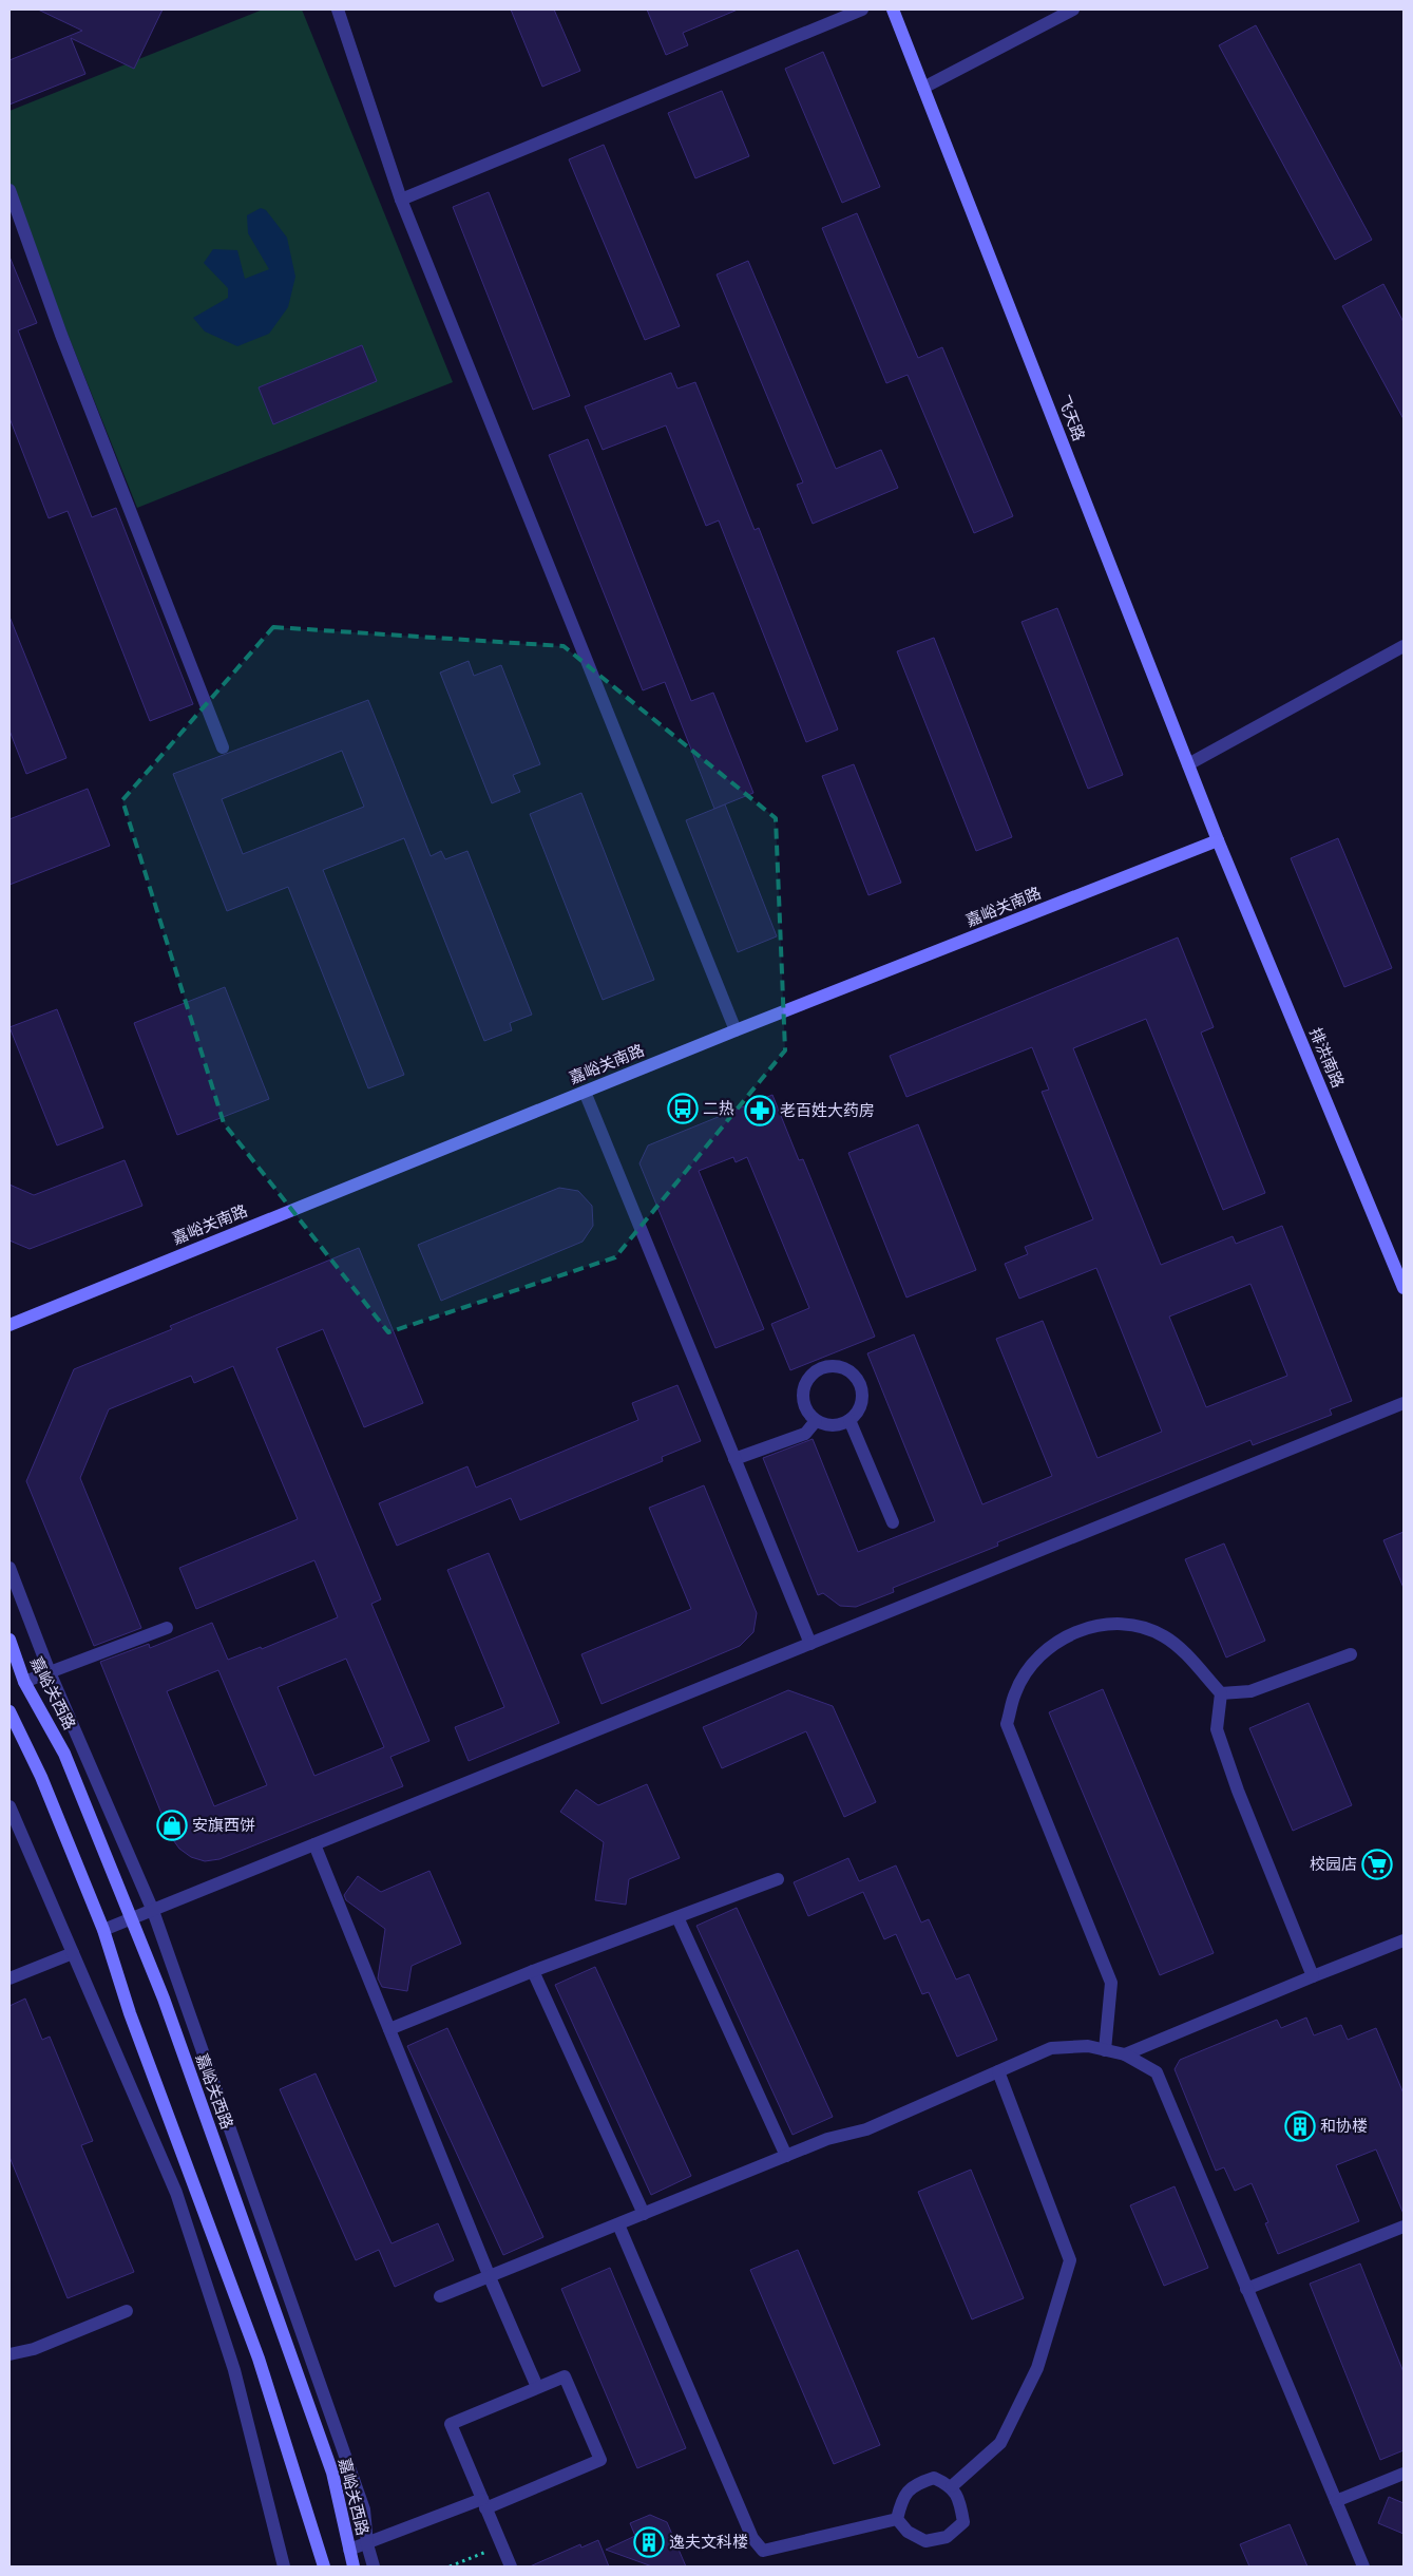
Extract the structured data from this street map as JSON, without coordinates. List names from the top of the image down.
{
  "streets": {
    "main road": [
      "飞天路",
      "嘉峪关南路",
      "排洪南路",
      "嘉峪关西路"
    ]
  },
  "crossings": [
    ["飞天路", "嘉峪关南路"],
    ["飞天路", "排洪南路"],
    ["嘉峪关南路", "排洪南路"]
  ],
  "places": {
    "bus stop": ["二热"],
    "pharmacy": ["老百姓大药房"],
    "shop": ["安旗西饼"],
    "supermarket": ["校园店"],
    "building": ["和协楼", "逸夫文科楼"]
  }
}
